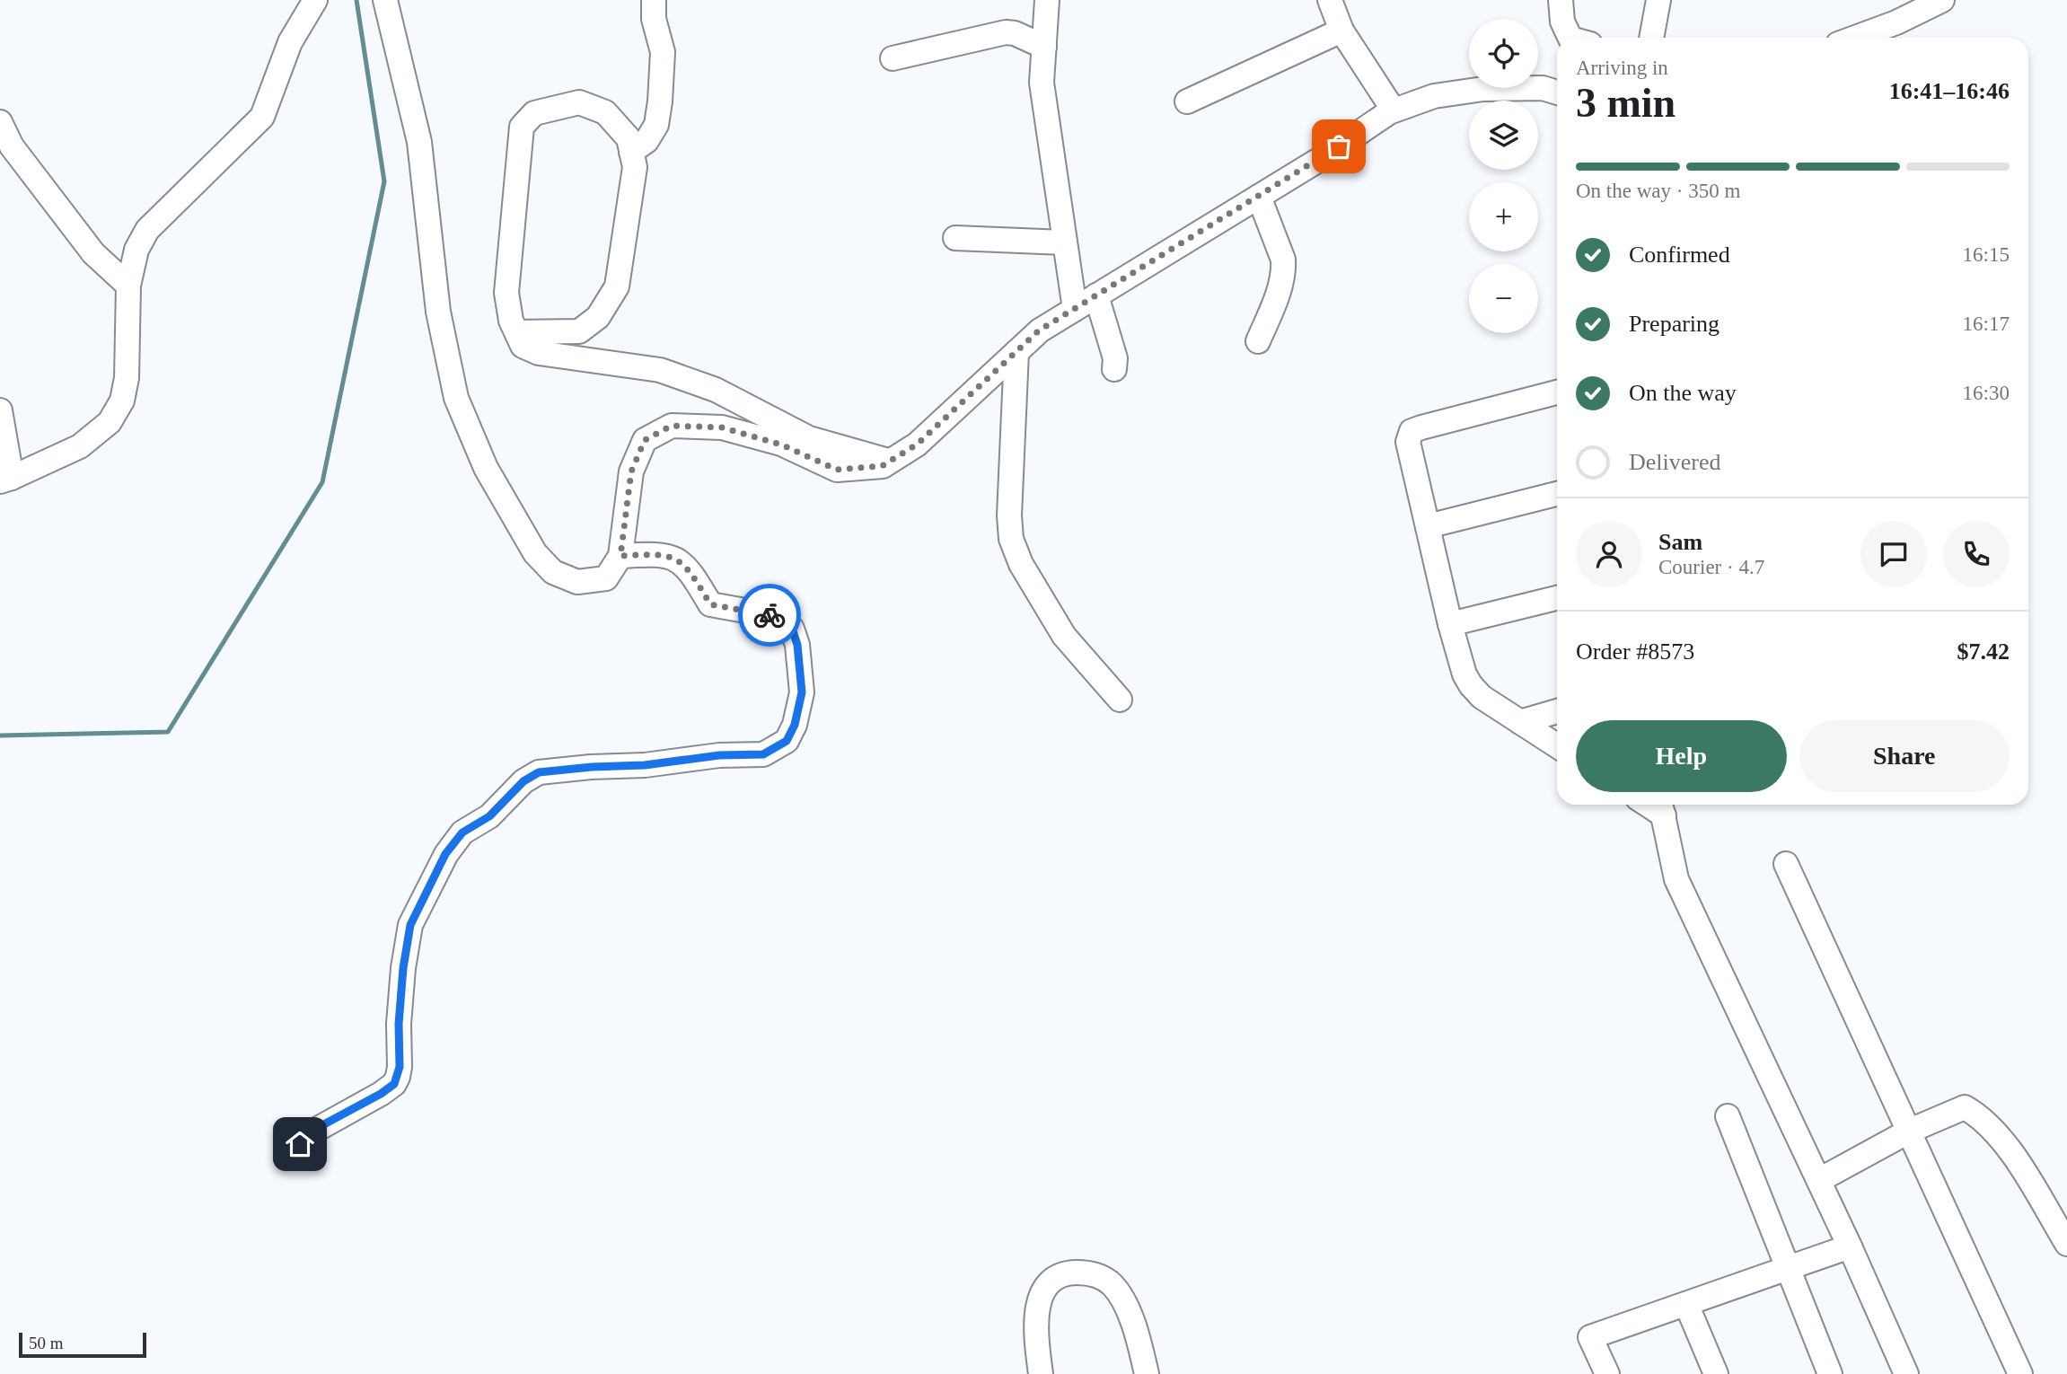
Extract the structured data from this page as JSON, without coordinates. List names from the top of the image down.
{
  "scale_bar": "50 m",
  "page": {
    "map_buttons": ["+", "−"],
    "heading": ["3 min", "Arriving in", "16:41–16:46"],
    "panel": [
      "Sam",
      "Courier · 4.7",
      "Order #8573",
      "$7.42"
    ],
    "bar": "On the way · 350 m",
    "list": [
      ["Confirmed", "16:15"],
      ["Preparing", "16:17"],
      ["On the way", "16:30"],
      "Delivered"
    ],
    "buttons": ["Help", "Share"],
    "scale": "50 m"
  }
}
